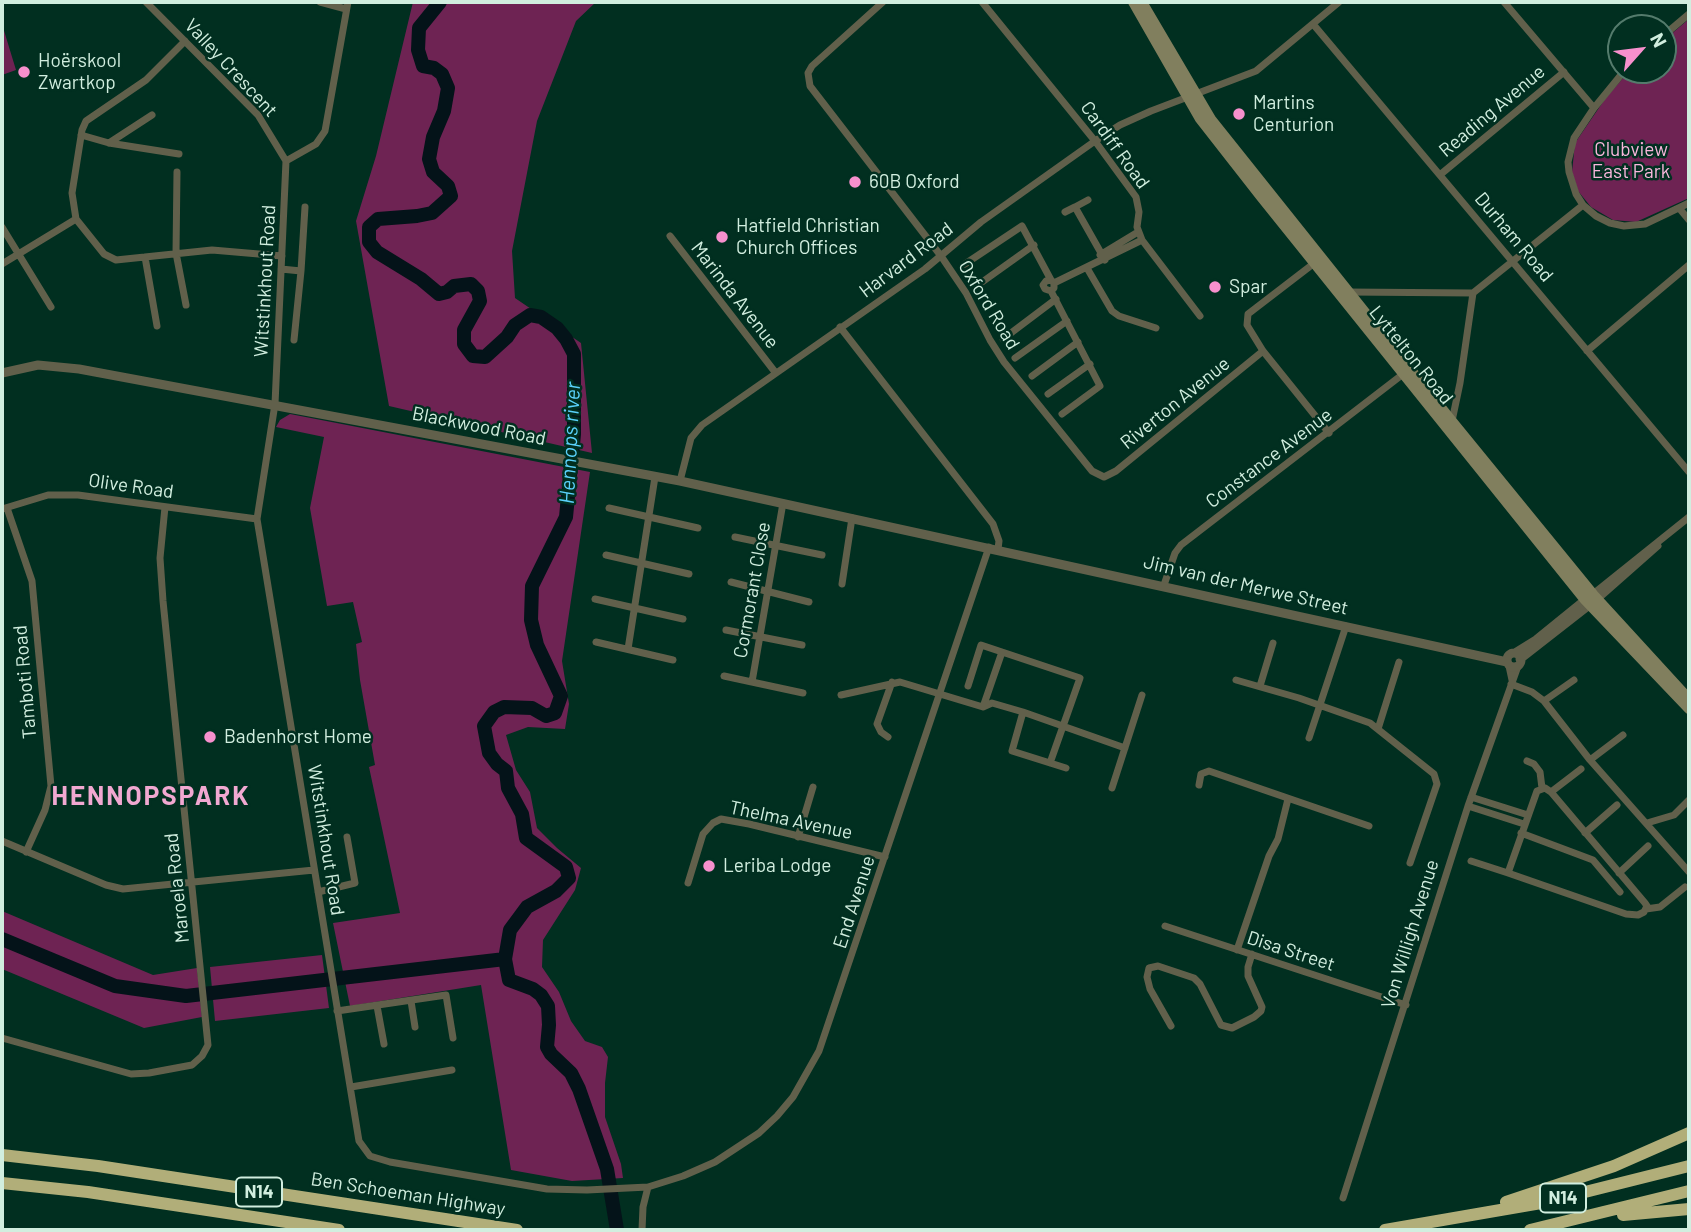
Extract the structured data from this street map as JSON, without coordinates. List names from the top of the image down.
{
  "streets": {
    "highway": ["N14", "Ben Schoeman Highway"],
    "main road": ["Lyttelton Road"],
    "street": [
      "Valley Crescent",
      "Reading Avenue",
      "Cardiff Road",
      "Durham Road",
      "Harvard Road",
      "Witstinkhout Road",
      "Marinda Avenue",
      "Oxford Road",
      "Riverton Avenue",
      "Blackwood Road",
      "Constance Avenue",
      "Olive Road",
      "Jim van der Merwe Street",
      "Cormorant Close",
      "Tamboti Road",
      "Thelma Avenue",
      "Maroela Road",
      "End Avenue",
      "Von Willigh Avenue",
      "Disa Street"
    ]
  },
  "crossings": [
    ["Valley Crescent", "Witstinkhout Road"],
    ["Reading Avenue", "Durham Road"],
    ["Cardiff Road", "Harvard Road"],
    ["Durham Road", "Harvard Road"],
    ["Harvard Road", "Marinda Avenue"],
    ["Harvard Road", "Oxford Road"],
    ["Harvard Road", "Lyttelton Road"],
    ["Harvard Road", "Blackwood Road"],
    ["Witstinkhout Road", "Blackwood Road"],
    ["Witstinkhout Road", "Olive Road"],
    ["Witstinkhout Road", "End Avenue"],
    ["Oxford Road", "Riverton Avenue"],
    ["Lyttelton Road", "Constance Avenue"],
    ["Blackwood Road", "Jim van der Merwe Street"],
    ["Blackwood Road", "Cormorant Close"],
    ["Blackwood Road", "End Avenue"],
    ["Constance Avenue", "Jim van der Merwe Street"],
    ["Olive Road", "Tamboti Road"],
    ["Olive Road", "Maroela Road"],
    ["Jim van der Merwe Street", "End Avenue"],
    ["Jim van der Merwe Street", "Von Willigh Avenue"],
    ["Thelma Avenue", "End Avenue"],
    ["Von Willigh Avenue", "Disa Street"]
  ],
  "districts": ["HENNOPSPARK"],
  "water": ["Hennops river"],
  "parks": ["Clubview East Park"],
  "places": [
    "Hoërskool Zwartkop",
    "Martins Centurion",
    "60B Oxford",
    "Hatfield Christian Church Offices",
    "Spar",
    "Badenhorst Home",
    "Leriba Lodge"
  ],
  "north": "top right"
}
